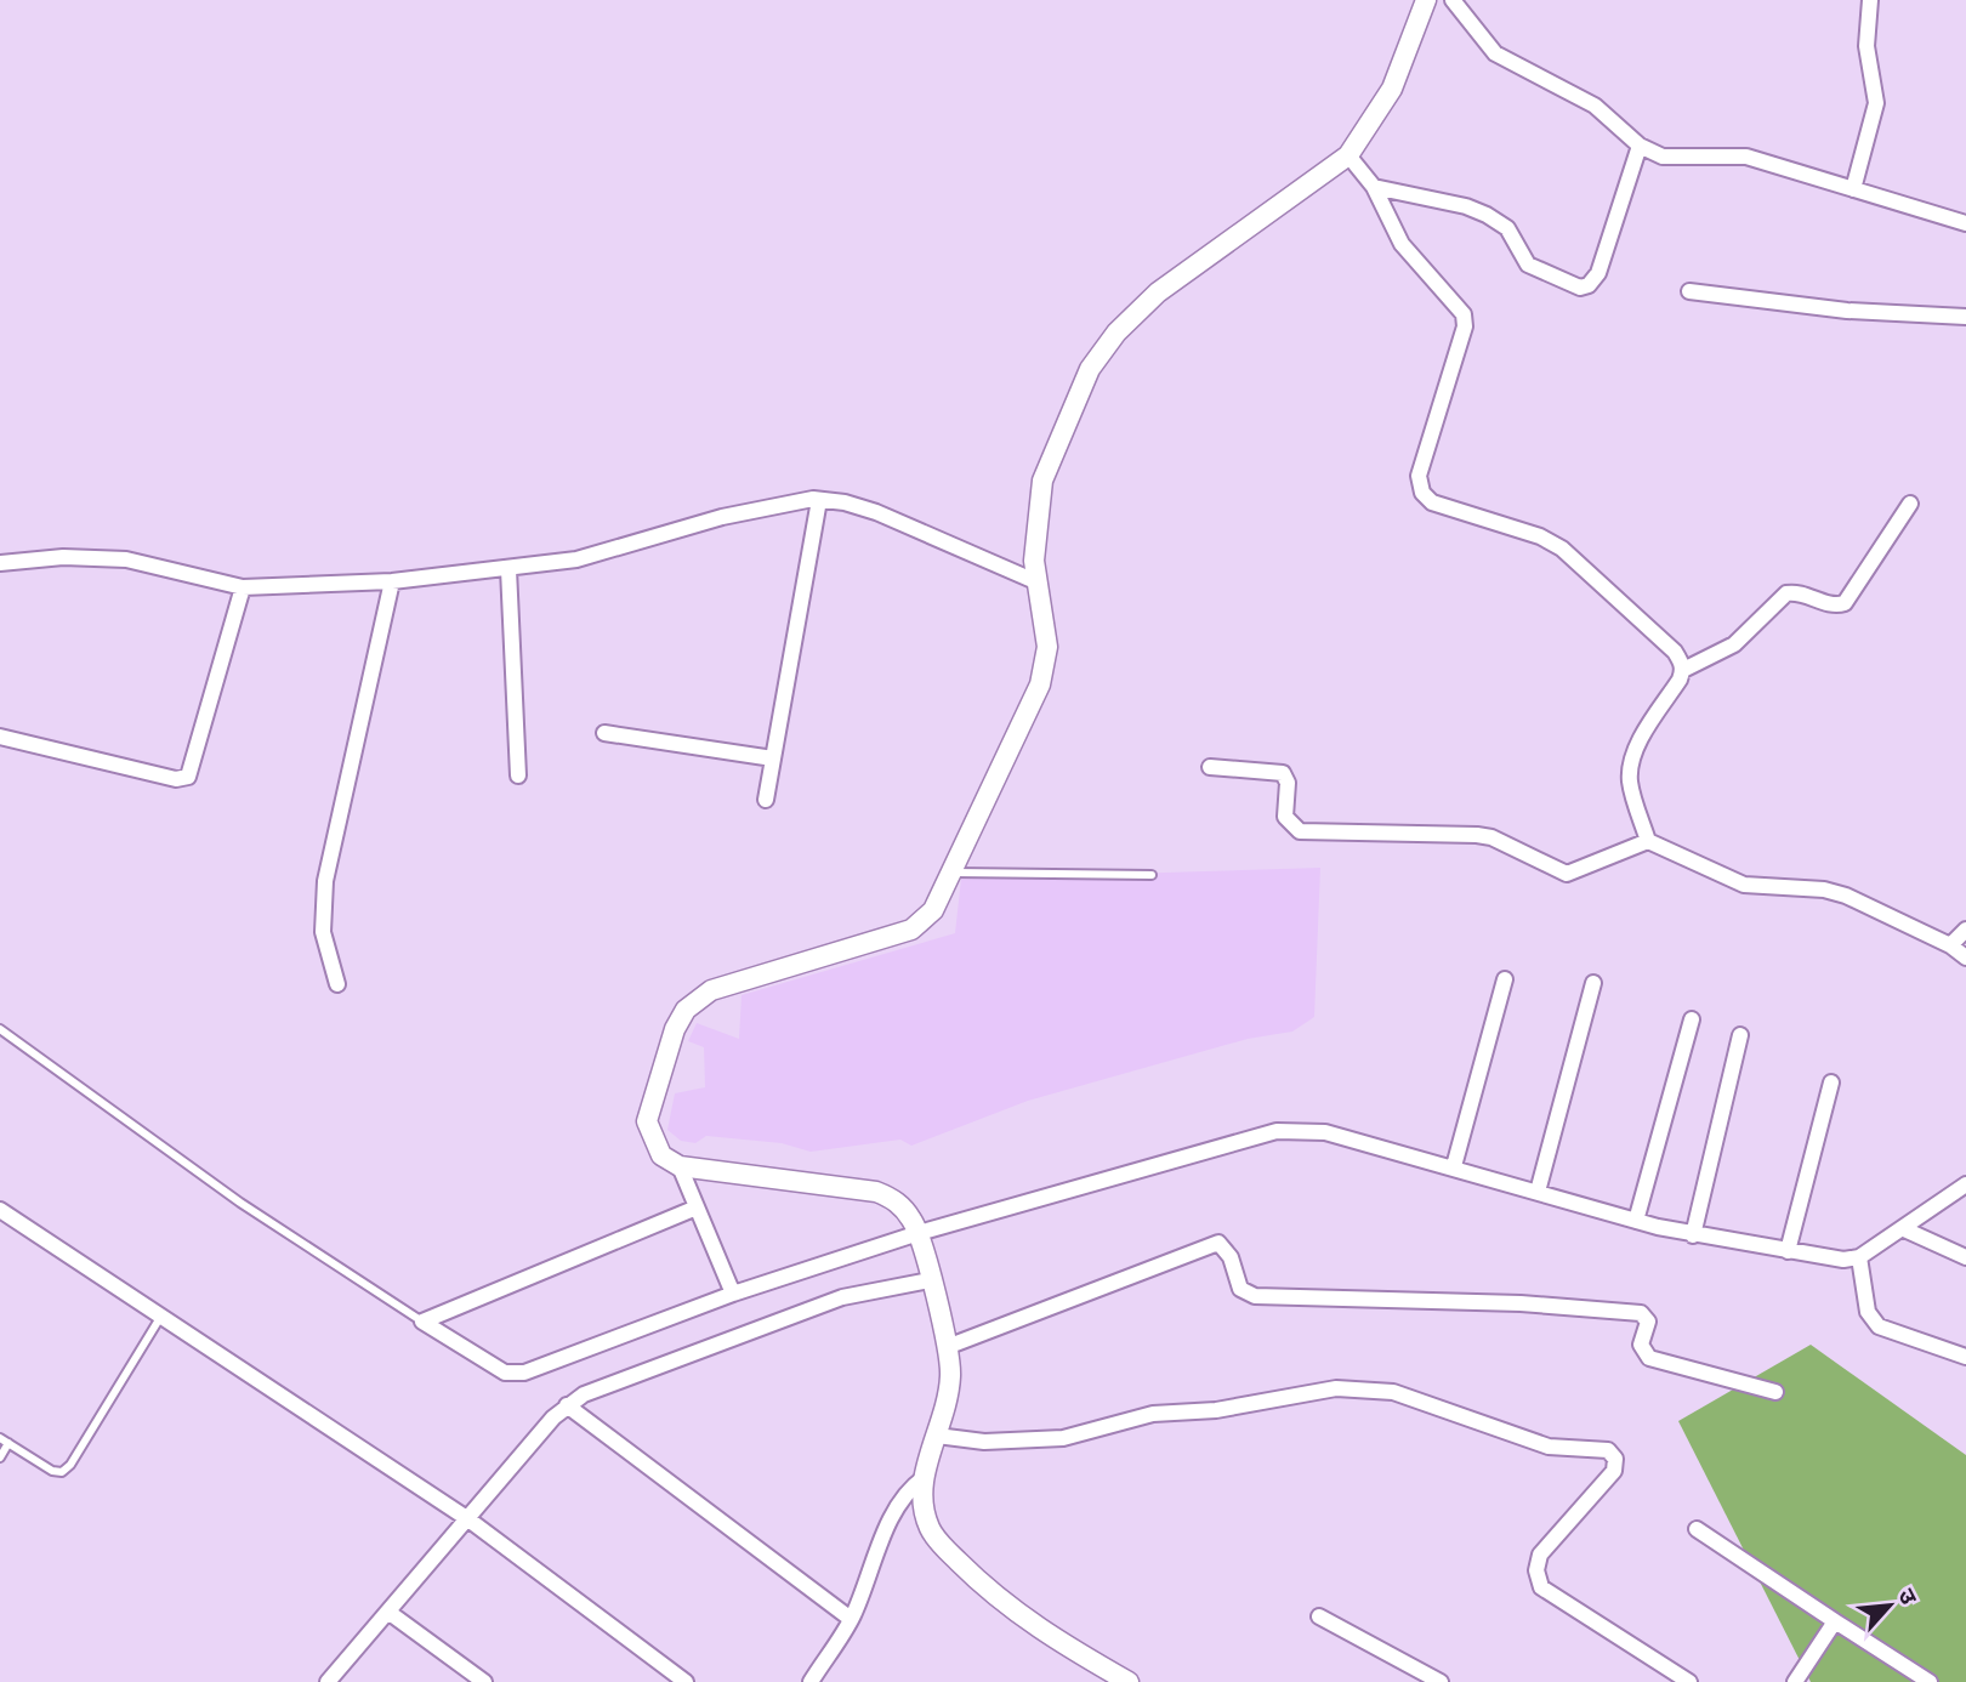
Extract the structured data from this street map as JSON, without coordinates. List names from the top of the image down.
{
  "north": "top right"
}
